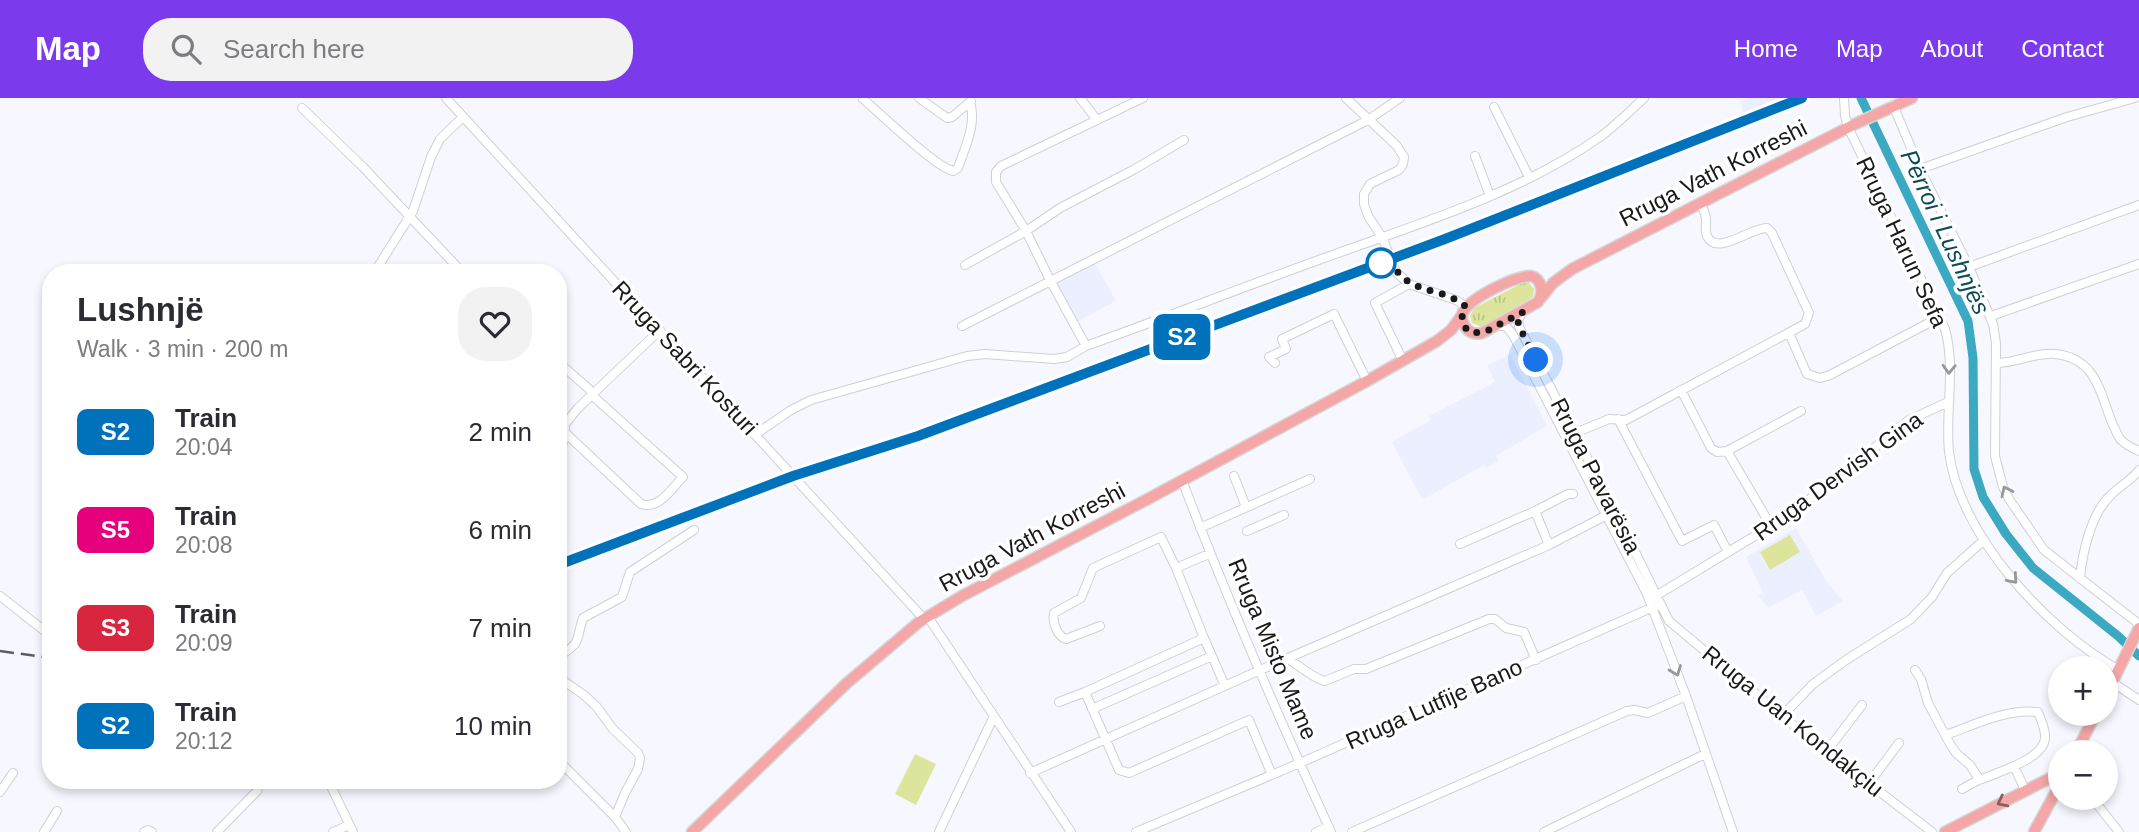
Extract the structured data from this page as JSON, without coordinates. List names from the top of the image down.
{
  "streets": {
    "main road": ["Rruga Vath Korreshi"],
    "street": [
      "Rruga Harun Sefa",
      "Rruga Sabri Kosturi",
      "Rruga Pavarësia",
      "Rruga Dervish Gina",
      "Rruga Misto Mame",
      "Rruga Lutfije Bano",
      "Rruga Uan Kondakçiu"
    ]
  },
  "crossings": [
    ["Rruga Vath Korreshi", "Rruga Harun Sefa"],
    ["Rruga Vath Korreshi", "Rruga Sabri Kosturi"],
    ["Rruga Vath Korreshi", "Rruga Pavarësia"],
    ["Rruga Vath Korreshi", "Rruga Misto Mame"],
    ["Rruga Harun Sefa", "Rruga Dervish Gina"],
    ["Rruga Pavarësia", "Rruga Dervish Gina"],
    ["Rruga Pavarësia", "Rruga Lutfije Bano"],
    ["Rruga Pavarësia", "Rruga Uan Kondakçiu"],
    ["Rruga Dervish Gina", "Rruga Lutfije Bano"],
    ["Rruga Dervish Gina", "Rruga Uan Kondakçiu"],
    ["Rruga Misto Mame", "Rruga Lutfije Bano"],
    ["Rruga Lutfije Bano", "Rruga Uan Kondakçiu"]
  ],
  "water": ["Përroi i Lushnjës"],
  "page": {
    "header": "Map",
    "search": "Search here",
    "nav": [
      "Home",
      "Map",
      "About",
      "Contact"
    ],
    "on_map": "S2",
    "heading": ["Lushnjë", "Walk · 3 min · 200 m"],
    "list": [
      {
        "mark": "S2",
        "name": "Train",
        "note": "20:04",
        "value": "2 min"
      },
      {
        "mark": "S5",
        "name": "Train",
        "note": "20:08",
        "value": "6 min"
      },
      {
        "mark": "S3",
        "name": "Train",
        "note": "20:09",
        "value": "7 min"
      },
      {
        "mark": "S2",
        "name": "Train",
        "note": "20:12",
        "value": "10 min"
      }
    ],
    "map_buttons": ["+", "−"]
  }
}
